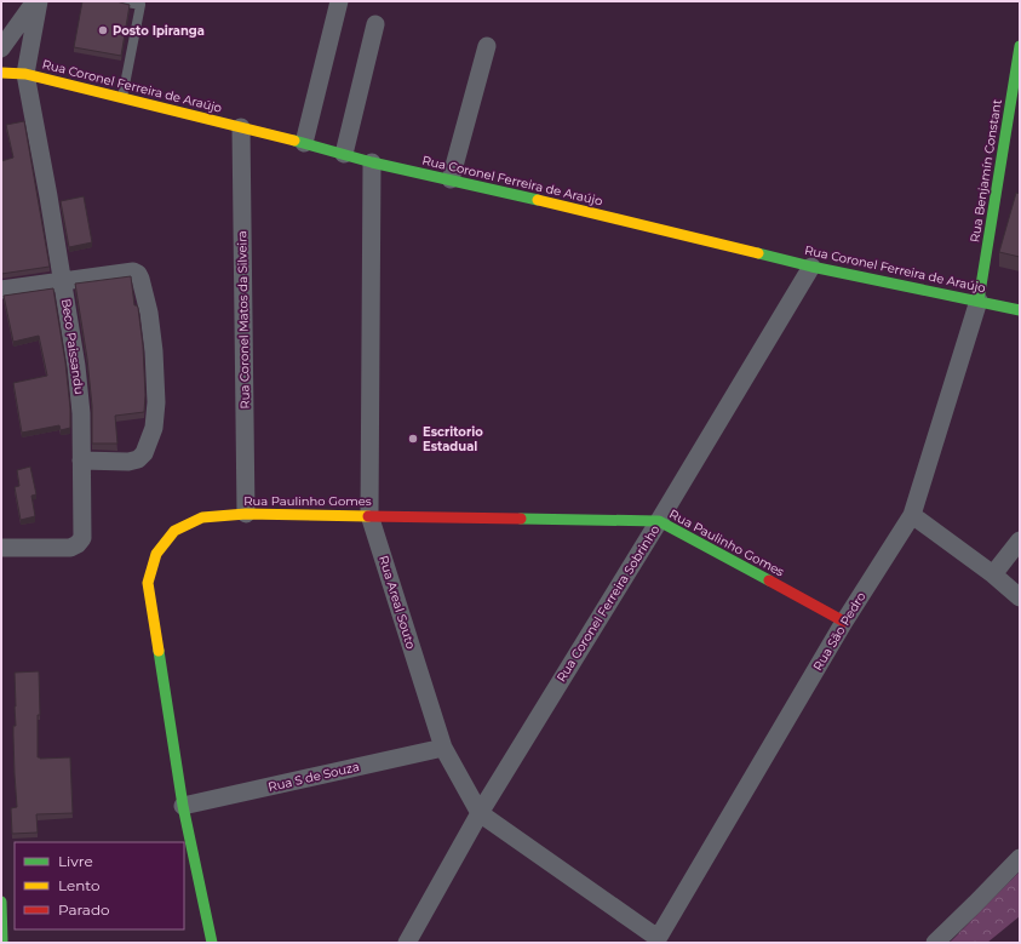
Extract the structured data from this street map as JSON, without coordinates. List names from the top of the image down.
{
  "streets": {
    "street": [
      "Rua Coronel Ferreira de Araújo",
      "Rua Benjamín Constant",
      "Rua Coronel Matos da Silveira",
      "Beco Paissandu",
      "Rua Paulinho Gomes",
      "Rua Areal Souto",
      "Rua Coronel Ferreira Sobrinho",
      "Rua São Pedro",
      "Rua S de Souza"
    ]
  },
  "crossings": [
    ["Rua Coronel Ferreira de Araújo", "Rua Benjamín Constant"],
    ["Rua Coronel Ferreira de Araújo", "Rua Coronel Matos da Silveira"],
    ["Rua Coronel Ferreira de Araújo", "Beco Paissandu"],
    ["Rua Coronel Ferreira de Araújo", "Rua Areal Souto"],
    ["Rua Coronel Ferreira de Araújo", "Rua Coronel Ferreira Sobrinho"],
    ["Rua Coronel Ferreira de Araújo", "Rua São Pedro"],
    ["Rua Benjamín Constant", "Rua São Pedro"],
    ["Rua Coronel Matos da Silveira", "Rua Paulinho Gomes"],
    ["Rua Paulinho Gomes", "Rua Areal Souto"],
    ["Rua Paulinho Gomes", "Rua Coronel Ferreira Sobrinho"],
    ["Rua Paulinho Gomes", "Rua São Pedro"],
    ["Rua Paulinho Gomes", "Rua S de Souza"],
    ["Rua Areal Souto", "Rua Coronel Ferreira Sobrinho"],
    ["Rua Areal Souto", "Rua São Pedro"],
    ["Rua Areal Souto", "Rua S de Souza"]
  ],
  "places": ["Posto Ipiranga", "Escritorio Estadual"],
  "legend": ["Livre", "Lento", "Parado"]
}
